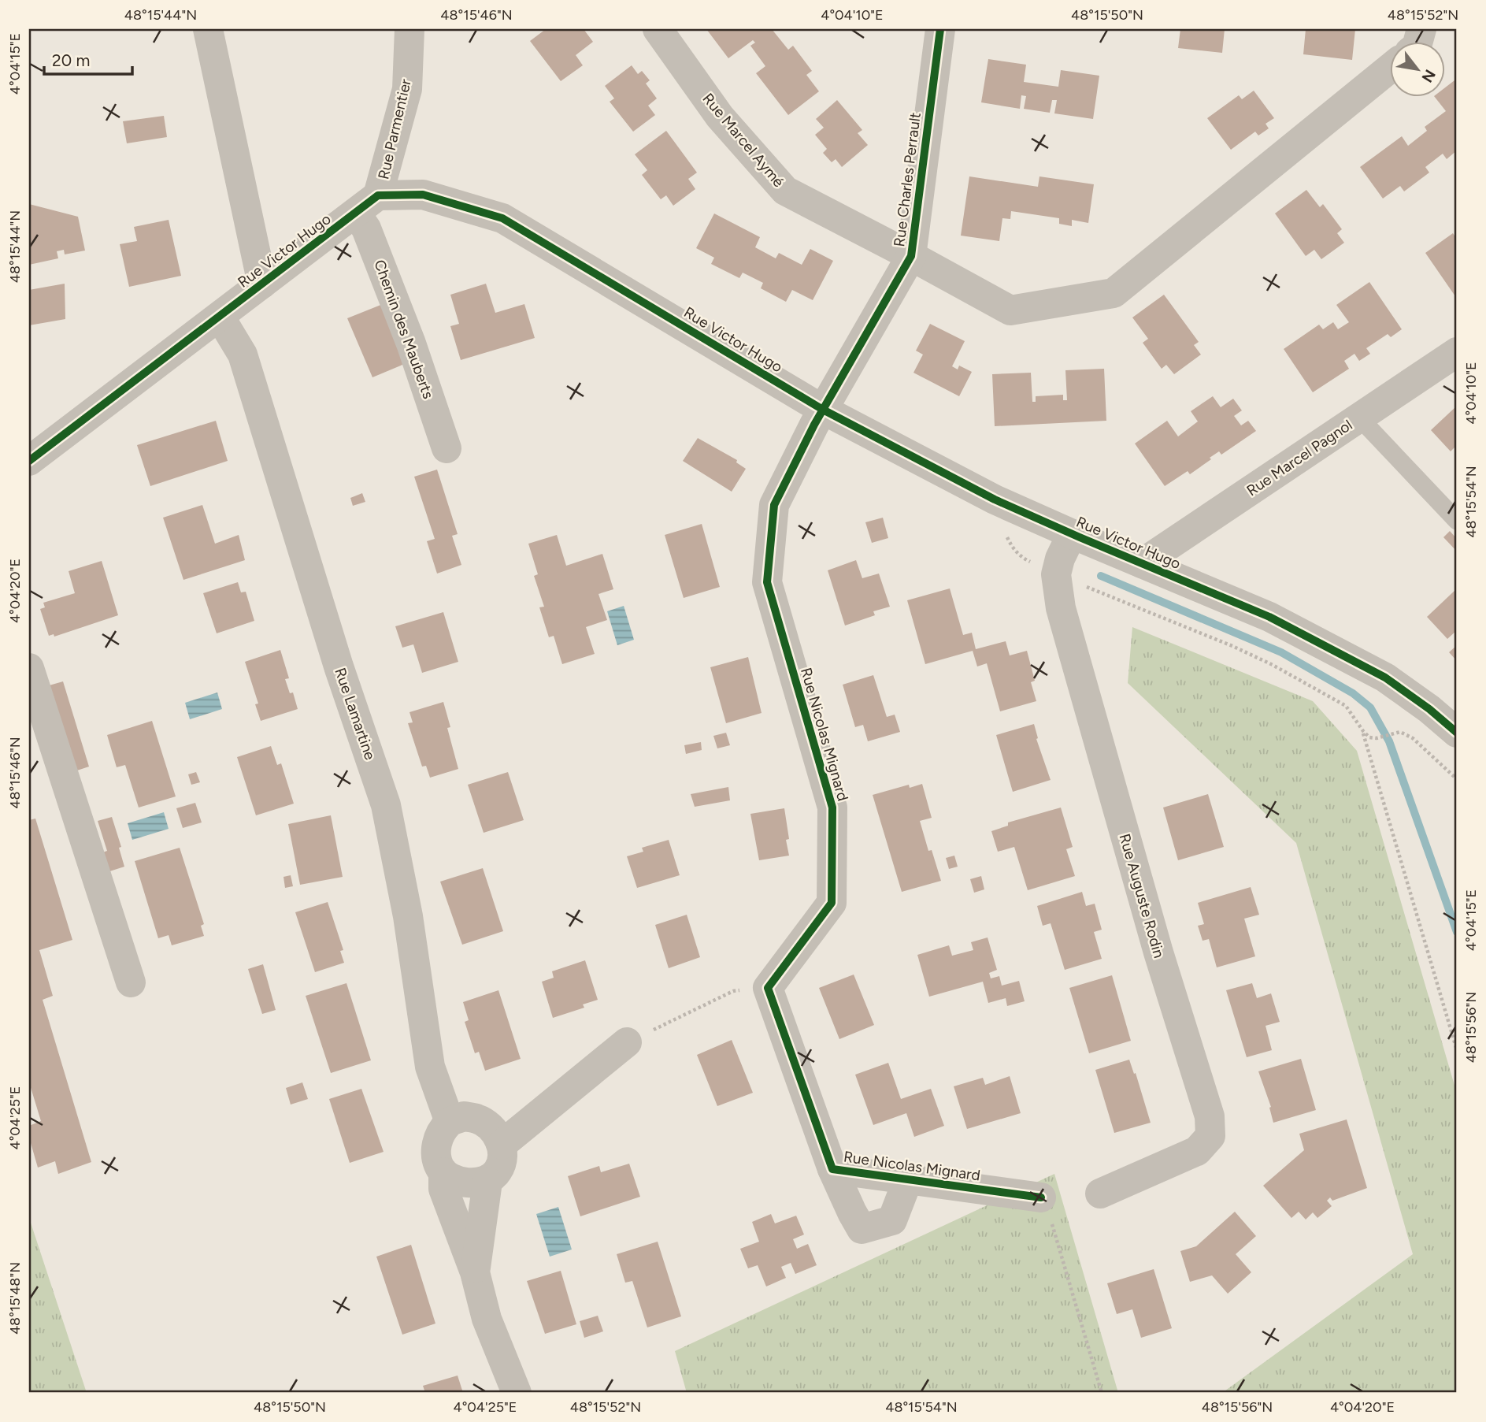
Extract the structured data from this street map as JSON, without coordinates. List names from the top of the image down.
{
  "streets": {
    "street": [
      "Rue Parmentier",
      "Rue Marcel Aymé",
      "Rue Charles Perrault",
      "Rue Victor Hugo",
      "Chemin des Mauberts",
      "Rue Marcel Pagnol",
      "Rue Lamartine",
      "Rue Nicolas Mignard",
      "Rue Auguste Rodin"
    ]
  },
  "crossings": [
    ["Rue Parmentier", "Rue Victor Hugo"],
    ["Rue Parmentier", "Chemin des Mauberts"],
    ["Rue Marcel Aymé", "Rue Charles Perrault"],
    ["Rue Charles Perrault", "Rue Victor Hugo"],
    ["Rue Charles Perrault", "Rue Nicolas Mignard"],
    ["Rue Victor Hugo", "Chemin des Mauberts"],
    ["Rue Victor Hugo", "Rue Marcel Pagnol"],
    ["Rue Victor Hugo", "Rue Lamartine"],
    ["Rue Victor Hugo", "Rue Nicolas Mignard"],
    ["Rue Victor Hugo", "Rue Auguste Rodin"]
  ],
  "scale_bar": "20 m",
  "north": "bottom right",
  "coordinates": [
    "48°15'44\"N",
    "48°15'46\"N",
    "4°04'10\"E",
    "48°15'50\"N",
    "48°15'52\"N",
    "4°04'15\"E",
    "48°15'54\"N",
    "4°04'20\"E",
    "48°15'56\"N",
    "4°04'25\"E",
    "48°15'48\"N"
  ]
}
